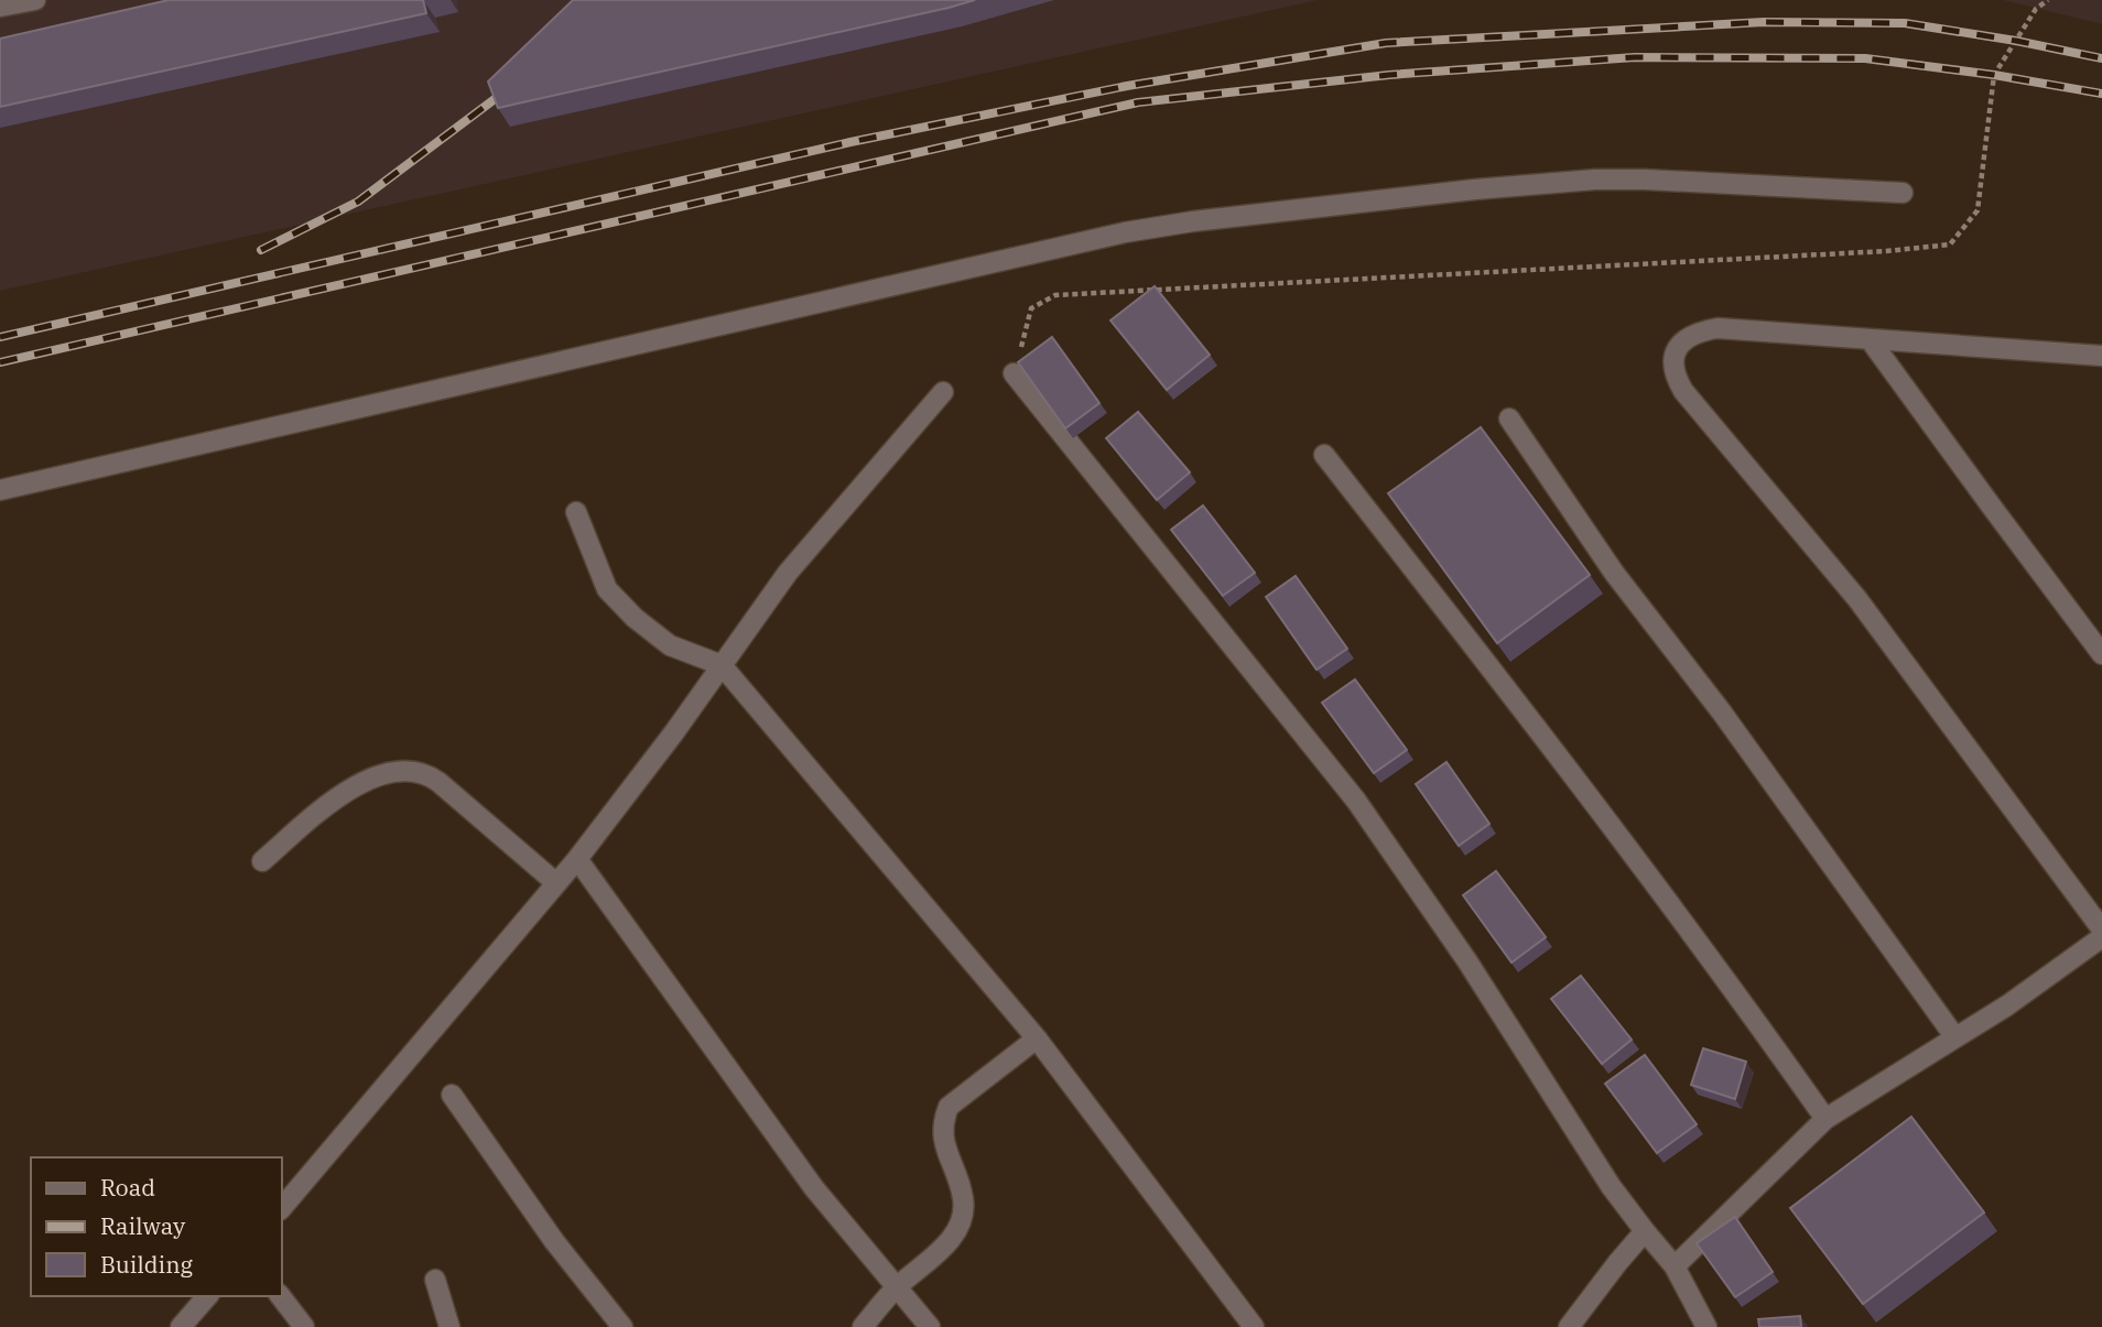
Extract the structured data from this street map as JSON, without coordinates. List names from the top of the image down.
{
  "legend": ["Road", "Railway", "Building"]
}
